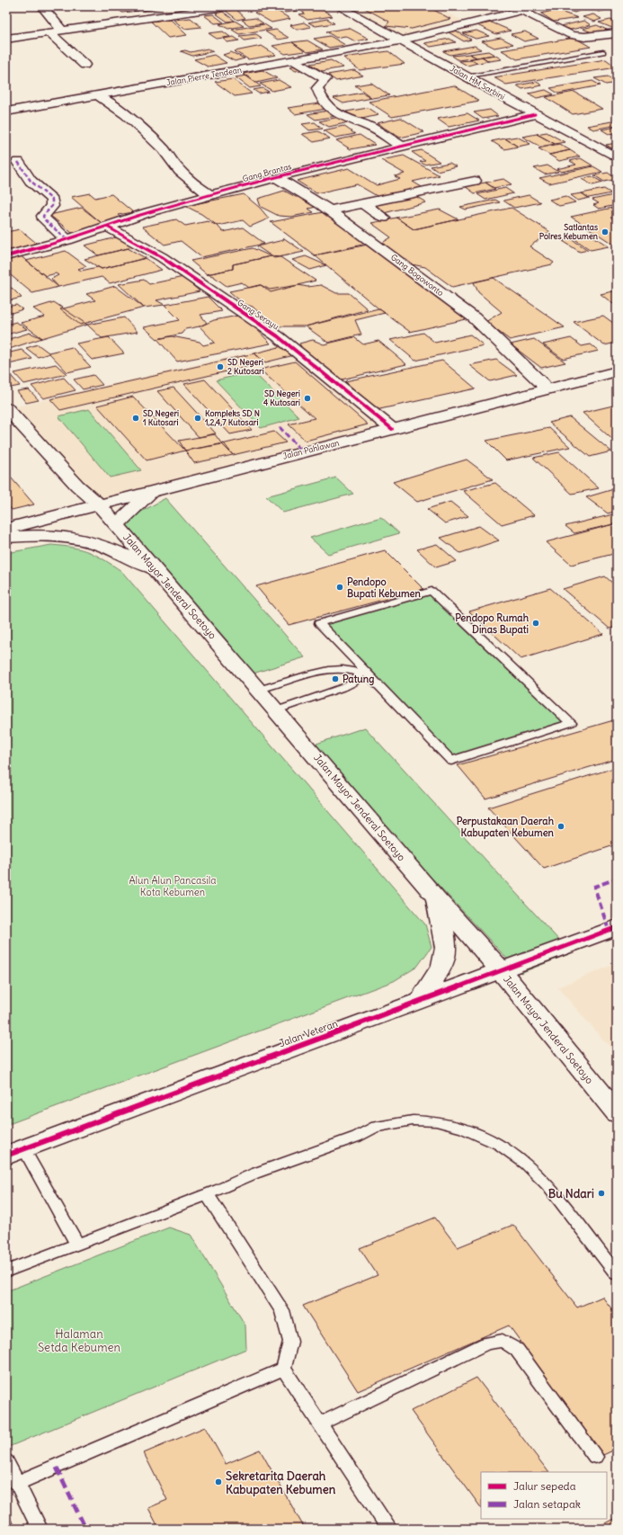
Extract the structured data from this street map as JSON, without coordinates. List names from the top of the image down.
{
  "streets": {
    "street": [
      "Jalan Pierre Tendean",
      "Jalan HM Sarbini",
      "Gang Brantas",
      "Gang Bogowonto",
      "Gang Serayu",
      "Jalan Pahlawan",
      "Jalan Mayor Jenderal Soetoyo",
      "Jalan Veteran"
    ]
  },
  "crossings": [
    ["Jalan Pierre Tendean", "Jalan HM Sarbini"],
    ["Jalan HM Sarbini", "Gang Brantas"],
    ["Gang Brantas", "Gang Bogowonto"],
    ["Gang Brantas", "Gang Serayu"],
    ["Gang Bogowonto", "Jalan Pahlawan"],
    ["Gang Serayu", "Jalan Pahlawan"],
    ["Jalan Pahlawan", "Jalan Mayor Jenderal Soetoyo"],
    ["Jalan Mayor Jenderal Soetoyo", "Jalan Veteran"]
  ],
  "parks": ["Alun Alun Pancasila Kota Kebumen", "Halaman Setda Kebumen"],
  "places": [
    "Satlantas Polres Kebumen",
    "SD Negeri 2 Kutosari",
    "SD Negeri 4 Kutosari",
    "SD Negeri 1 Kutosari",
    "Kompleks SD N 1,2,4,7 Kutosari",
    "Pendopo Bupati Kebumen",
    "Pendopo Rumah Dinas Bupati",
    "Patung",
    "Perpustakaan Daerah Kabupaten Kebumen",
    "Bu Ndari",
    "Sekretarita Daerah Kabupaten Kebumen"
  ],
  "legend": ["Jalur sepeda", "Jalan setapak"]
}
